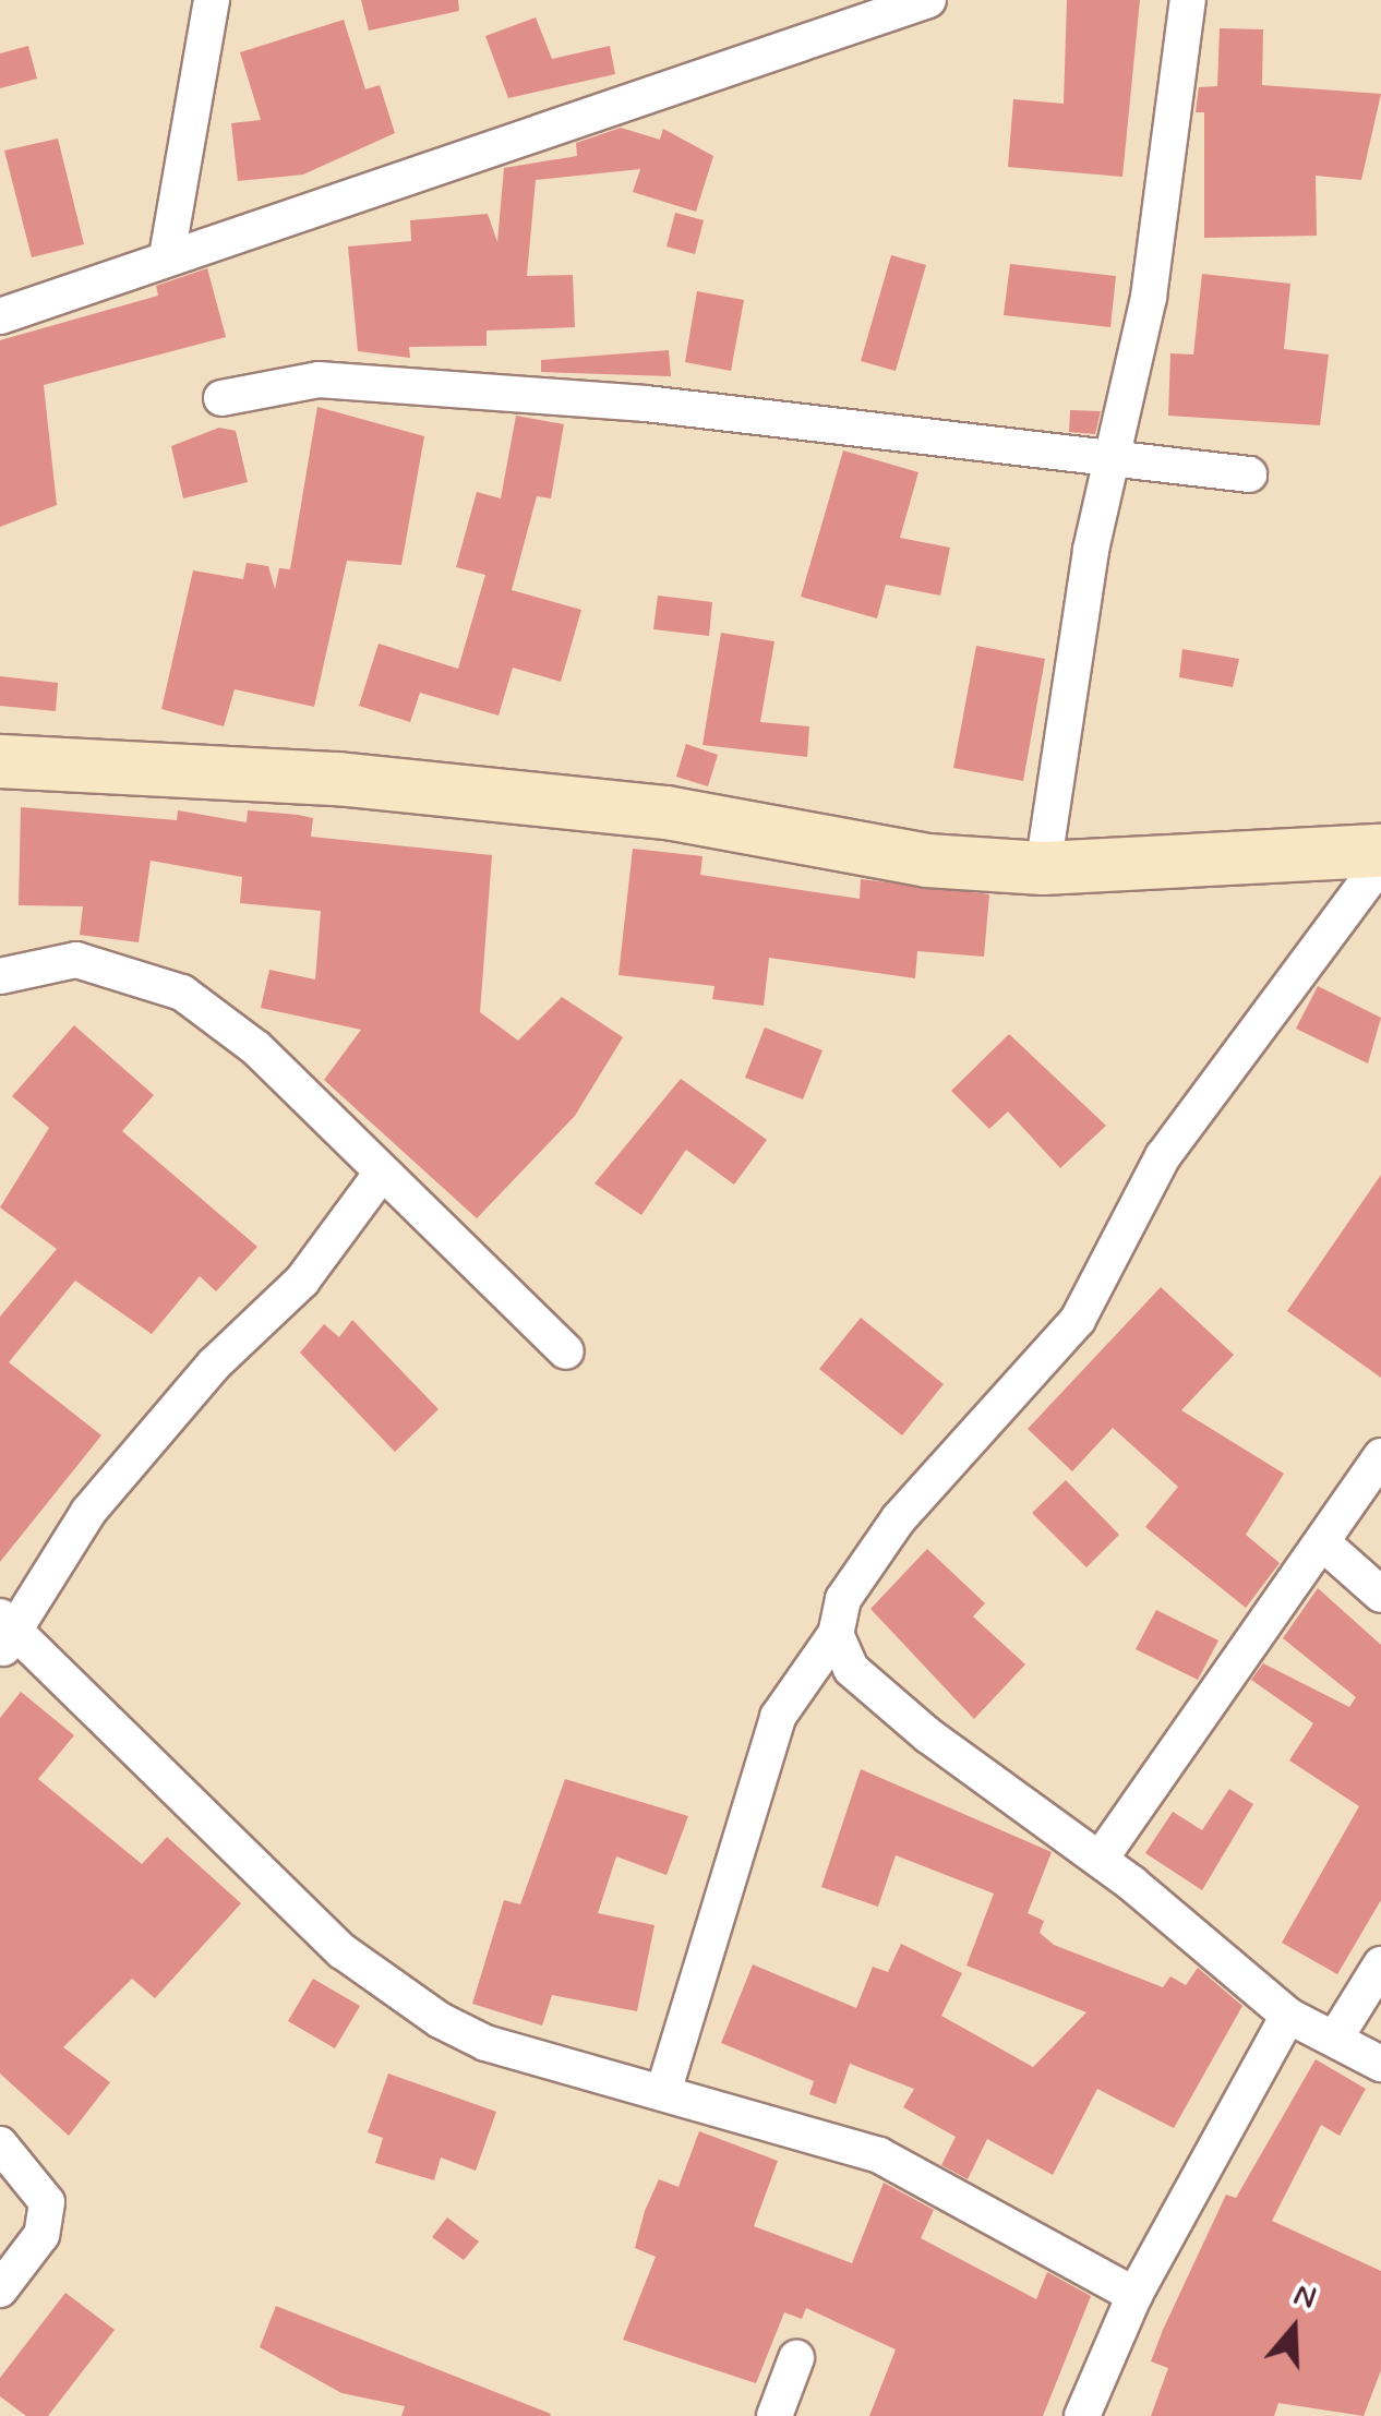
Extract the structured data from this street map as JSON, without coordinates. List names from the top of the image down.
{
  "north": "top"
}
